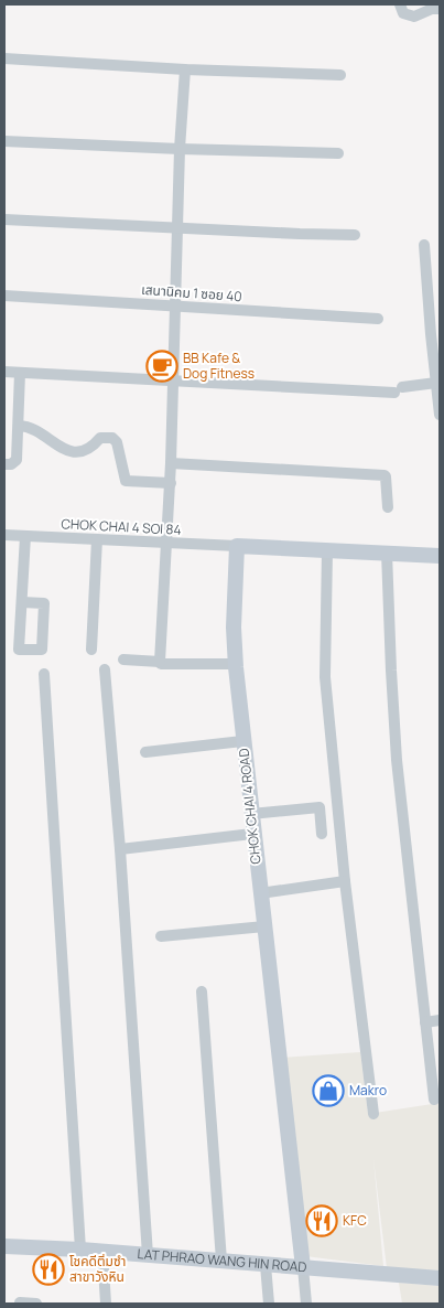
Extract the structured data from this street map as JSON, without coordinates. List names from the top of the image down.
{
  "streets": {
    "street": [
      "เสนานิคม 1 ซอย 40",
      "CHOK CHAI 4 SOI 84",
      "CHOK CHAI 4 ROAD",
      "LAT PHRAO WANG HIN ROAD"
    ]
  },
  "crossings": [
    ["CHOK CHAI 4 SOI 84", "CHOK CHAI 4 ROAD"],
    ["CHOK CHAI 4 ROAD", "LAT PHRAO WANG HIN ROAD"]
  ],
  "places": {
    "cafe": ["BB Kafe & Dog Fitness"],
    "shop": ["Makro"],
    "restaurant": ["KFC", "โชคดีติ่มซำ สาขาวังหิน"]
  }
}
